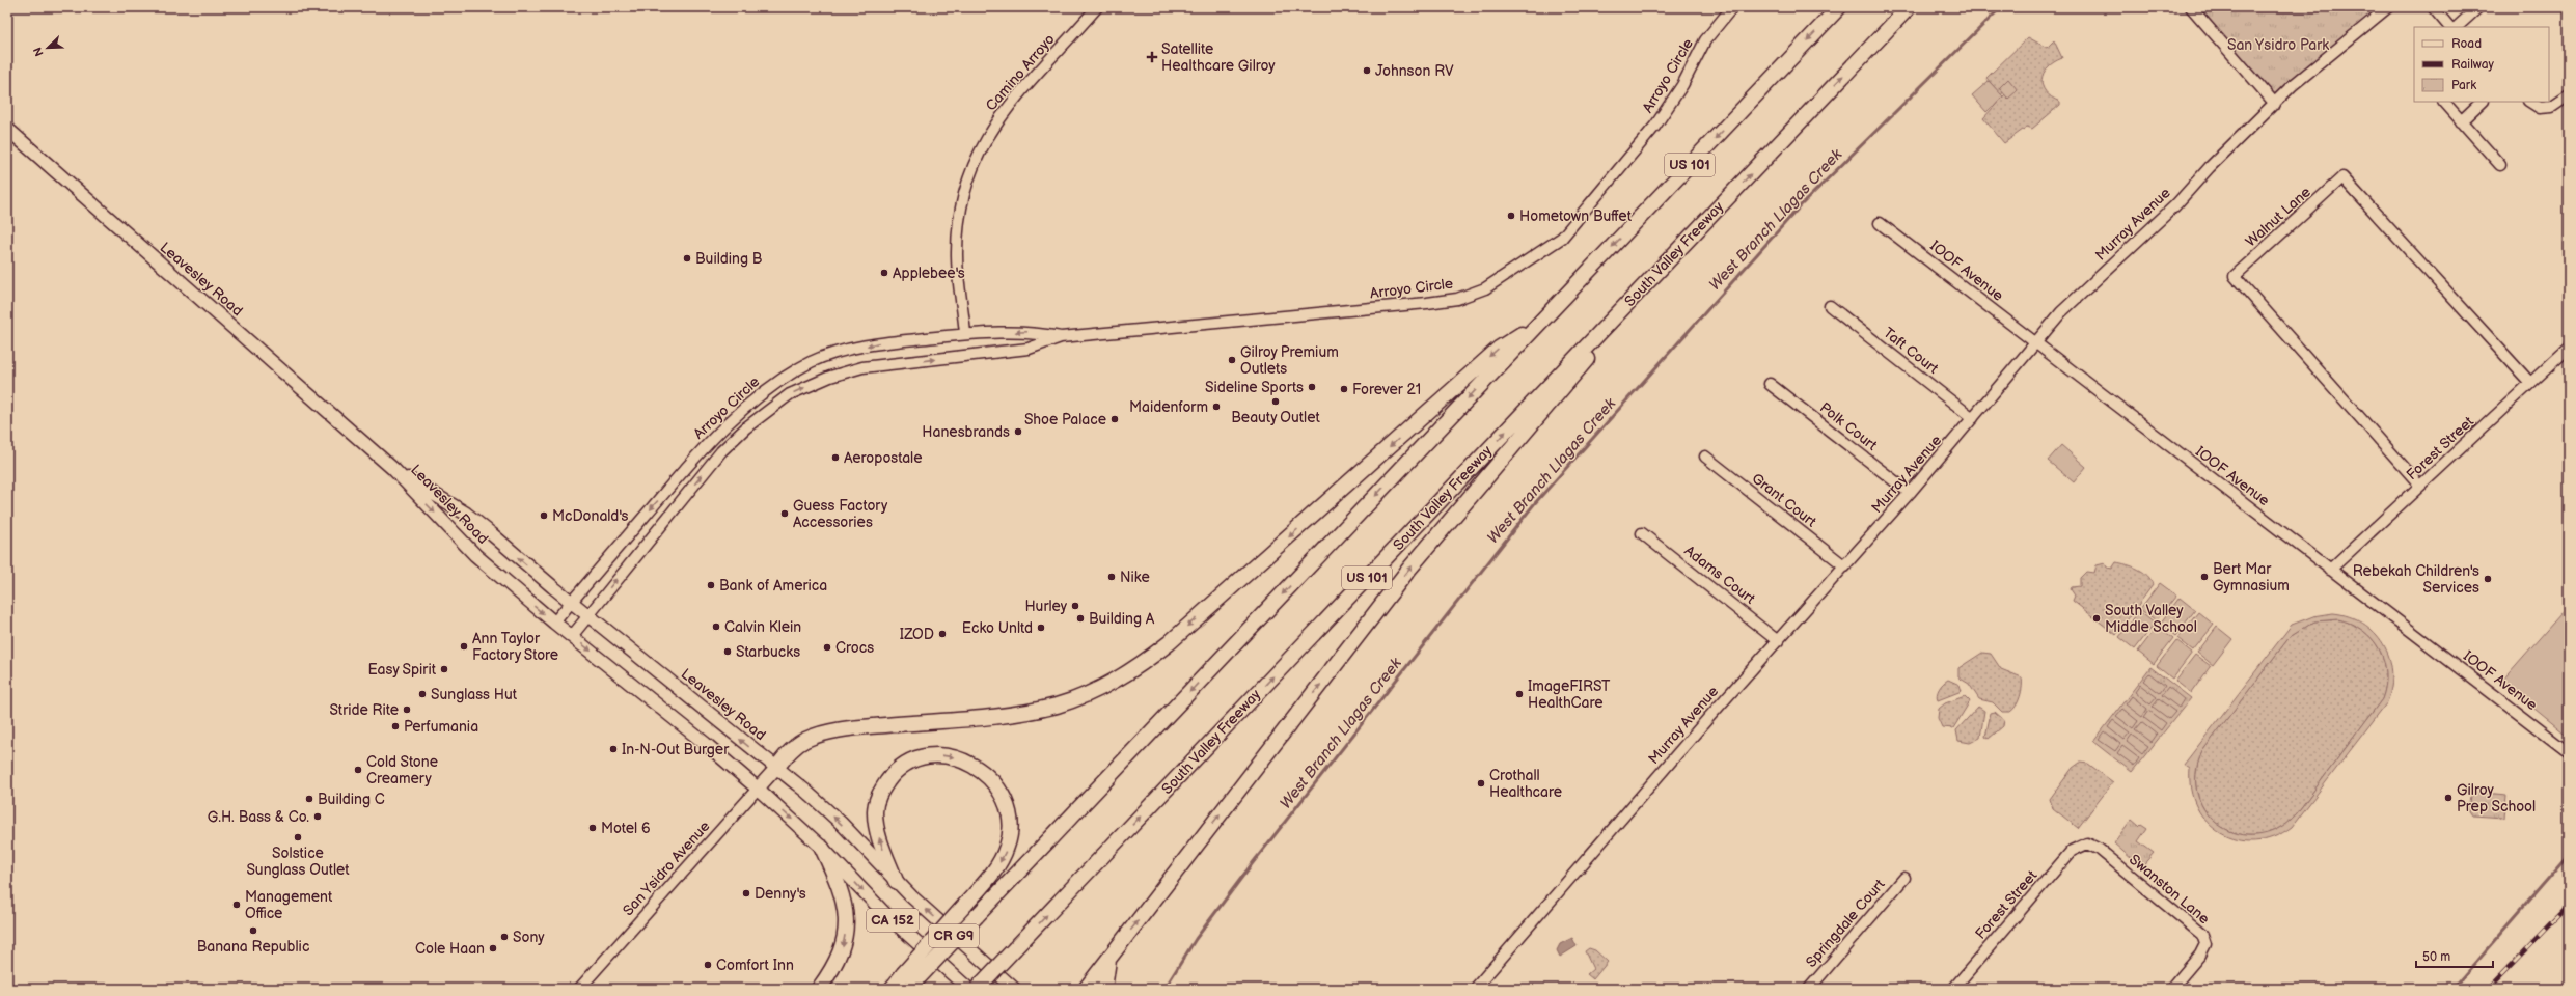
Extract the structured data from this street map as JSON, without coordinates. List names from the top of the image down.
{
  "streets": {
    "highway": ["US 101", "South Valley Freeway"],
    "main road": [
      "Leavesley Road",
      "San Ysidro Avenue",
      "CA 152",
      "CR G9"
    ],
    "street": [
      "Camino Arroyo",
      "Arroyo Circle",
      "Walnut Lane",
      "Murray Avenue",
      "IOOF Avenue",
      "Taft Court",
      "Polk Court",
      "Forest Street",
      "Grant Court",
      "Adams Court",
      "Swanston Lane",
      "Springdale Court"
    ]
  },
  "crossings": [
    ["Camino Arroyo", "Arroyo Circle"],
    ["Arroyo Circle", "Leavesley Road"],
    ["Walnut Lane", "Forest Street"],
    ["Murray Avenue", "IOOF Avenue"],
    ["Murray Avenue", "Taft Court"],
    ["Murray Avenue", "Polk Court"],
    ["Murray Avenue", "Grant Court"],
    ["Murray Avenue", "Adams Court"],
    ["IOOF Avenue", "Forest Street"],
    ["Leavesley Road", "San Ysidro Avenue"],
    ["Forest Street", "Swanston Lane"]
  ],
  "water": ["West Branch Llagas Creek"],
  "parks": ["San Ysidro Park"],
  "places": {
    "health": ["Satellite Healthcare Gilroy"],
    "other": [
      "Johnson RV",
      "Hometown Buffet",
      "Building B",
      "Applebee's",
      "Gilroy Premium Outlets",
      "Sideline Sports",
      "Forever 21",
      "Beauty Outlet",
      "Maidenform",
      "Shoe Palace",
      "Hanesbrands",
      "Aeropostale",
      "Guess Factory Accessories",
      "McDonald's",
      "Nike",
      "Bert Mar Gymnasium",
      "Rebekah Children's Services",
      "Bank of America",
      "Hurley",
      "Building A",
      "South Valley Middle School",
      "Calvin Klein",
      "Ecko Unltd",
      "IZOD",
      "Ann Taylor Factory Store",
      "Crocs",
      "Starbucks",
      "Easy Spirit",
      "Sunglass Hut",
      "ImageFIRST HealthCare",
      "Stride Rite",
      "Perfumania",
      "In-N-Out Burger",
      "Cold Stone Creamery",
      "Crothall Healthcare",
      "Gilroy Prep School",
      "Building C",
      "G.H. Bass & Co.",
      "Motel 6",
      "Solstice Sunglass Outlet",
      "Denny's",
      "Management Office",
      "Banana Republic",
      "Sony",
      "Cole Haan",
      "Comfort Inn"
    ]
  },
  "legend": ["Road", "Railway", "Park"],
  "scale_bar": "50 m",
  "north": "bottom left"
}
